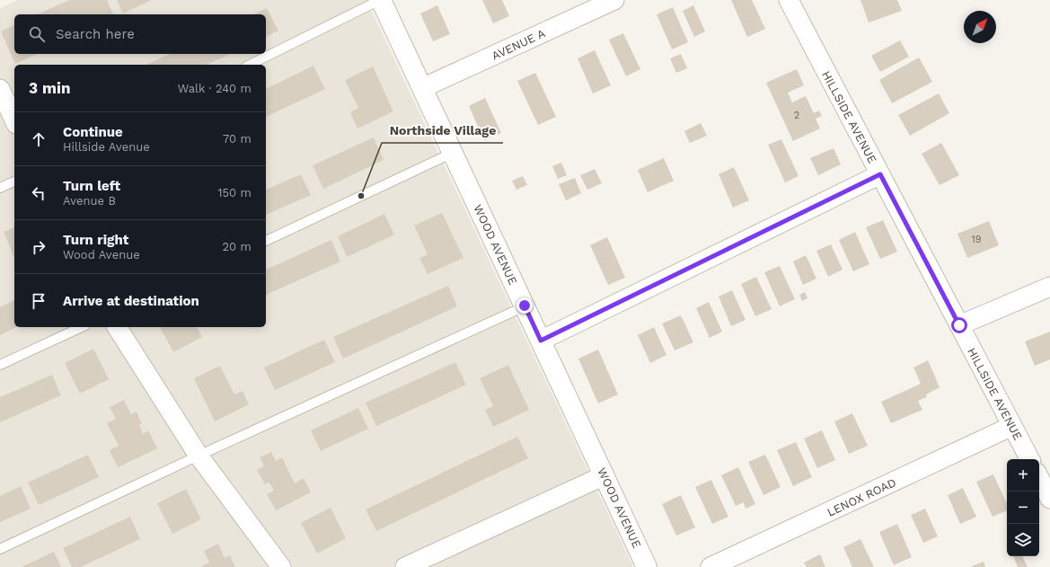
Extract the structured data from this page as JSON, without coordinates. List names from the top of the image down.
{
  "streets": {
    "street": [
      "AVENUE A",
      "HILLSIDE AVENUE",
      "WOOD AVENUE",
      "LENOX ROAD"
    ]
  },
  "crossings": [
    ["AVENUE A", "WOOD AVENUE"],
    ["HILLSIDE AVENUE", "LENOX ROAD"]
  ],
  "places": ["Northside Village"],
  "house_numbers": ["2", "19"],
  "north": "top right",
  "page": {
    "search": "Search here",
    "heading": ["3 min", "Walk · 240 m"],
    "list": [
      ["Continue", "Hillside Avenue", "70 m"],
      ["Turn left", "Avenue B", "150 m"],
      ["Turn right", "Wood Avenue", "20 m"],
      "Arrive at destination"
    ],
    "map_buttons": ["+", "−"]
  }
}
